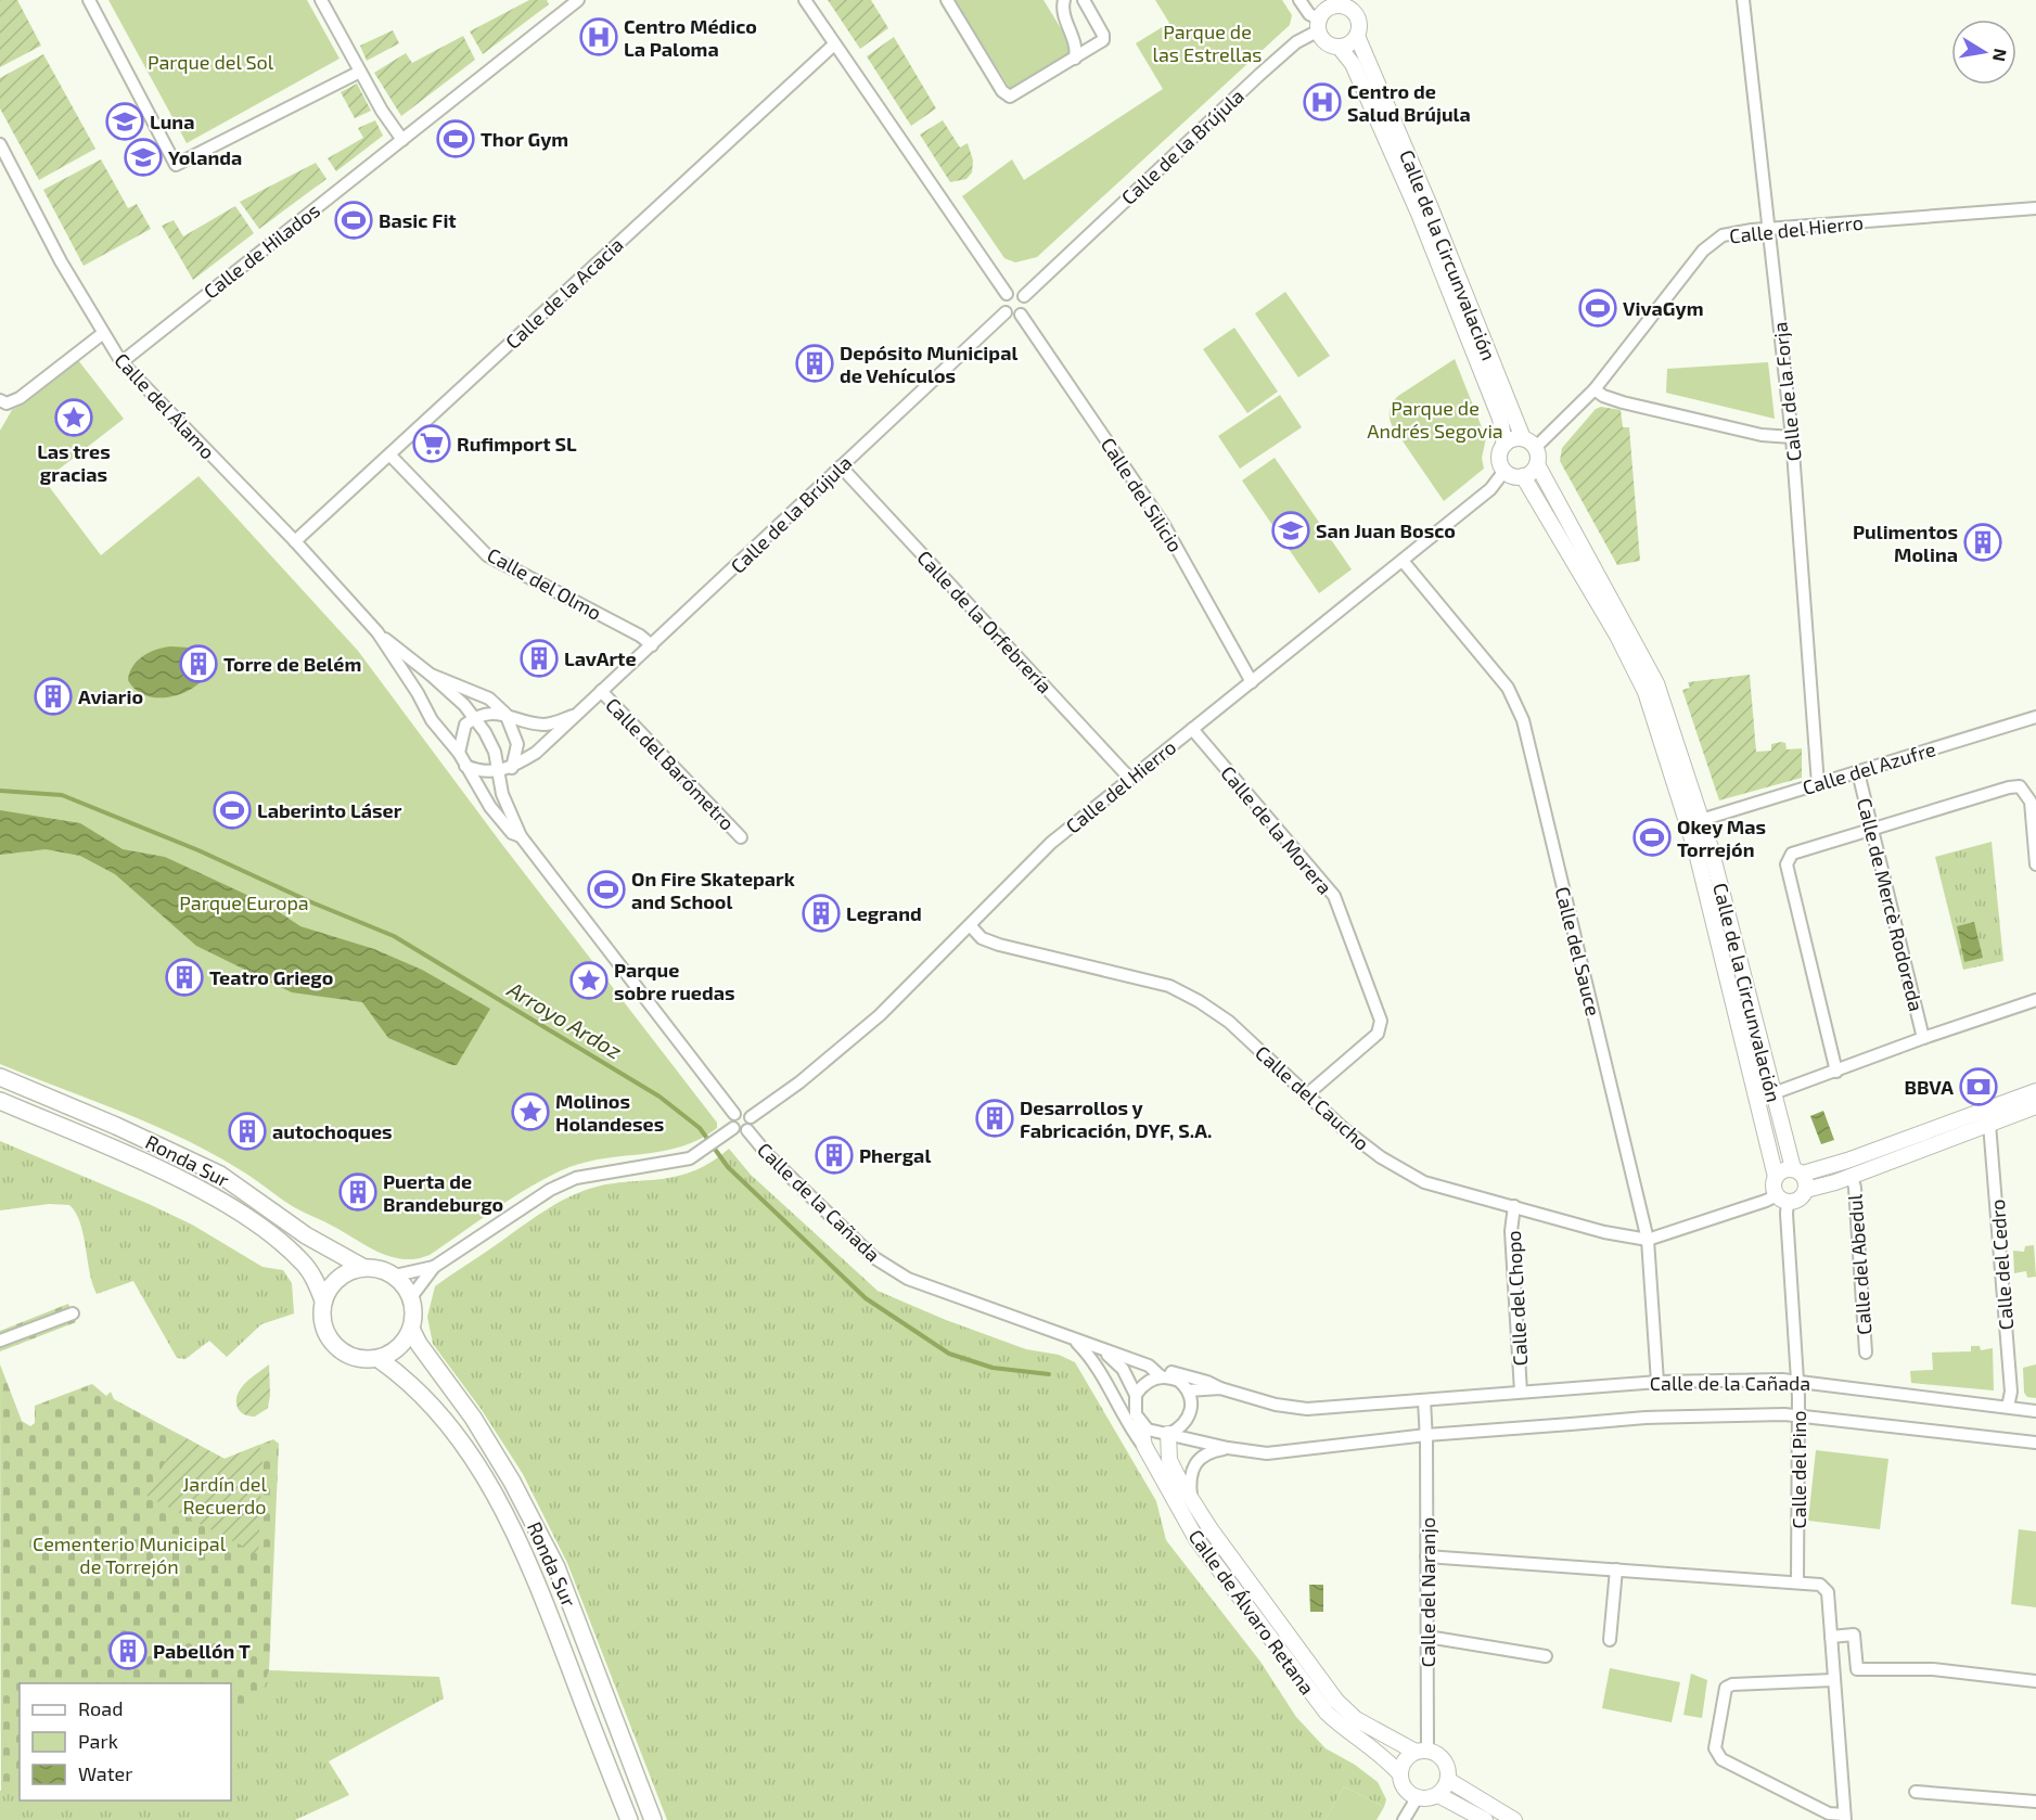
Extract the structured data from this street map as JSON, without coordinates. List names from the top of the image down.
{
  "streets": {
    "main road": ["Ronda Sur"],
    "street": [
      "Calle de la Brújula",
      "Calle del Hierro",
      "Calle de Hilados",
      "Calle de la Circunvalación",
      "Calle de la Acacia",
      "Calle de la Forja",
      "Calle del Álamo",
      "Calle del Silicio",
      "Calle del Olmo",
      "Calle de la Orfebrería",
      "Calle del Barómetro",
      "Calle del Azufre",
      "Calle de la Morera",
      "Calle de Mercè Rodoreda",
      "Calle del Sauce",
      "Calle del Caucho",
      "Calle de la Cañada",
      "Calle del Abedul",
      "Calle del Cedro",
      "Calle del Chopo",
      "Calle del Pino",
      "Calle del Naranjo",
      "Calle de Álvaro Retana"
    ]
  },
  "crossings": [
    ["Calle de la Brújula", "Calle de la Circunvalación"],
    ["Calle de la Brújula", "Calle del Álamo"],
    ["Calle de la Brújula", "Calle del Silicio"],
    ["Calle de la Brújula", "Calle del Olmo"],
    ["Calle de la Brújula", "Calle de la Orfebrería"],
    ["Calle de la Brújula", "Calle del Barómetro"],
    ["Calle del Hierro", "Calle de la Circunvalación"],
    ["Calle del Hierro", "Calle de la Forja"],
    ["Calle del Hierro", "Calle del Silicio"],
    ["Calle del Hierro", "Calle de la Orfebrería"],
    ["Calle del Hierro", "Calle de la Morera"],
    ["Calle del Hierro", "Calle del Sauce"],
    ["Calle del Hierro", "Calle del Caucho"],
    ["Calle del Hierro", "Calle de la Cañada"],
    ["Calle de Hilados", "Calle del Álamo"],
    ["Calle de la Circunvalación", "Calle del Azufre"],
    ["Calle de la Circunvalación", "Calle del Caucho"],
    ["Calle de la Circunvalación", "Calle del Pino"],
    ["Calle de la Acacia", "Calle del Álamo"],
    ["Calle de la Acacia", "Calle del Olmo"],
    ["Calle de la Forja", "Calle del Azufre"],
    ["Calle del Azufre", "Calle de Mercè Rodoreda"],
    ["Calle de la Morera", "Calle del Caucho"],
    ["Calle del Sauce", "Calle del Caucho"],
    ["Calle del Sauce", "Calle de la Cañada"],
    ["Calle del Caucho", "Calle del Chopo"],
    ["Calle del Caucho", "Calle del Pino"],
    ["Calle de la Cañada", "Calle del Cedro"],
    ["Calle de la Cañada", "Calle del Chopo"],
    ["Calle de la Cañada", "Calle del Pino"],
    ["Calle de la Cañada", "Calle del Naranjo"],
    ["Calle de la Cañada", "Calle de Álvaro Retana"],
    ["Calle del Naranjo", "Calle de Álvaro Retana"]
  ],
  "water": ["Arroyo Ardoz"],
  "parks": [
    "Parque de las Estrellas",
    "Parque del Sol",
    "Parque de Andrés Segovia",
    "Parque Europa",
    "Jardín del Recuerdo",
    "Cementerio Municipal de Torrejón"
  ],
  "places": {
    "hospital": ["Centro Médico La Paloma", "Centro de Salud Brújula"],
    "school or university": ["Luna", "Yolanda", "San Juan Bosco"],
    "sports": [
      "Thor Gym",
      "Basic Fit",
      "VivaGym",
      "Laberinto Láser",
      "Okey Mas Torrejón",
      "On Fire Skatepark and School"
    ],
    "building": [
      "Depósito Municipal de Vehículos",
      "Pulimentos Molina",
      "LavArte",
      "Torre de Belém",
      "Aviario",
      "Legrand",
      "Teatro Griego",
      "Desarrollos y Fabricación, DYF, S.A.",
      "autochoques",
      "Phergal",
      "Puerta de Brandeburgo",
      "Pabellón T"
    ],
    "place": ["Las tres gracias", "Parque sobre ruedas", "Molinos Holandeses"],
    "supermarket": ["Rufimport SL"],
    "bank": ["BBVA"]
  },
  "legend": ["Road", "Park", "Water"],
  "north": "right"
}
